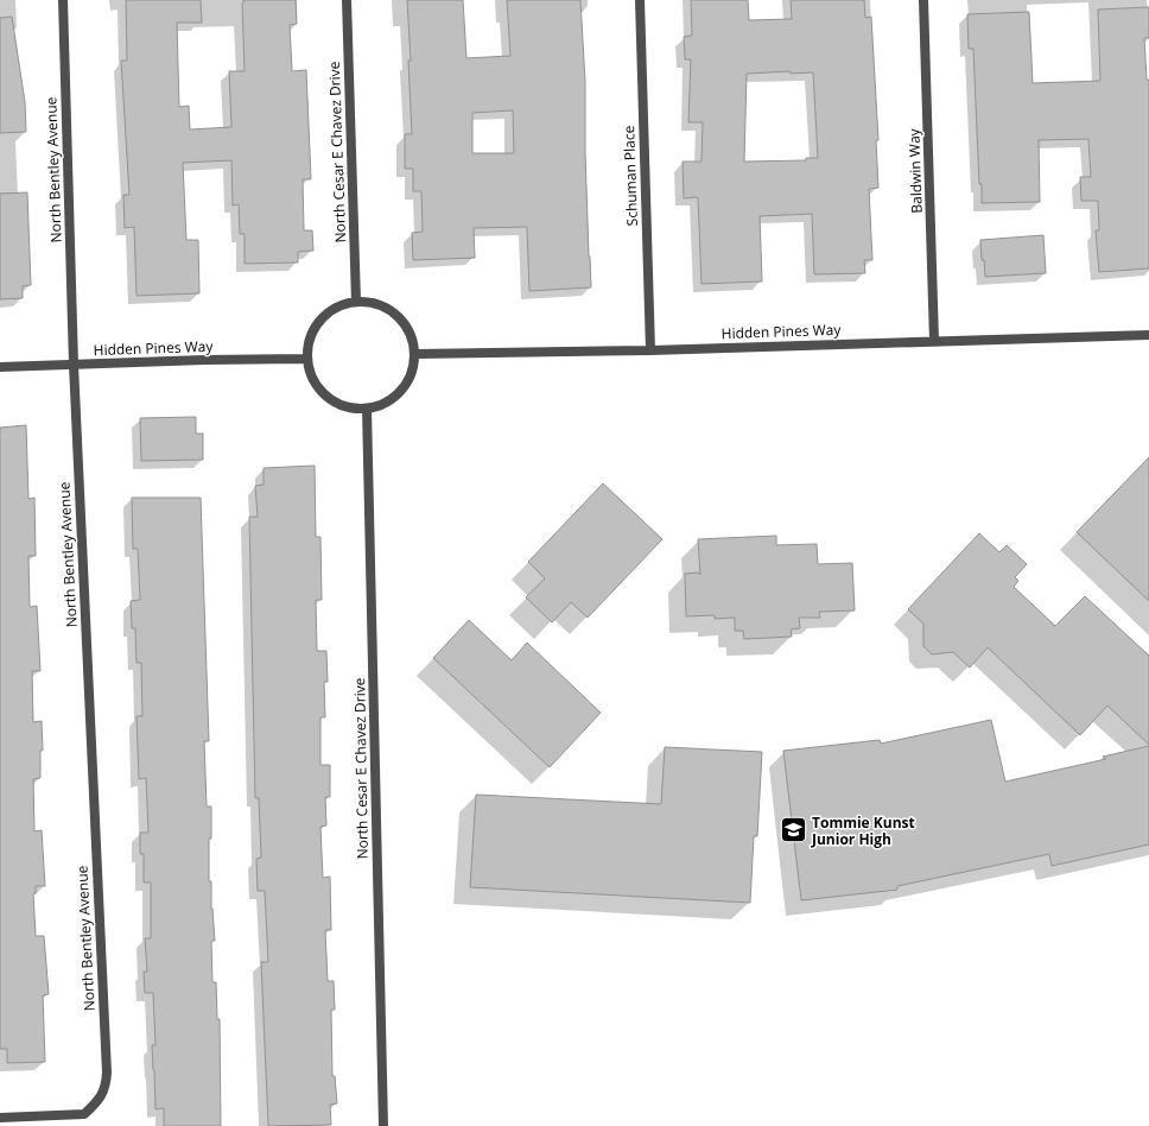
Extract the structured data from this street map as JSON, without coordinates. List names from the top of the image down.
{
  "streets": {
    "street": [
      "North Cesar E Chavez Drive",
      "North Bentley Avenue",
      "Baldwin Way",
      "Schuman Place",
      "Hidden Pines Way"
    ]
  },
  "crossings": [
    ["North Cesar E Chavez Drive", "Hidden Pines Way"],
    ["North Bentley Avenue", "Hidden Pines Way"],
    ["Baldwin Way", "Hidden Pines Way"],
    ["Schuman Place", "Hidden Pines Way"]
  ],
  "places": {
    "school or university": ["Tommie Kunst Junior High"]
  }
}
